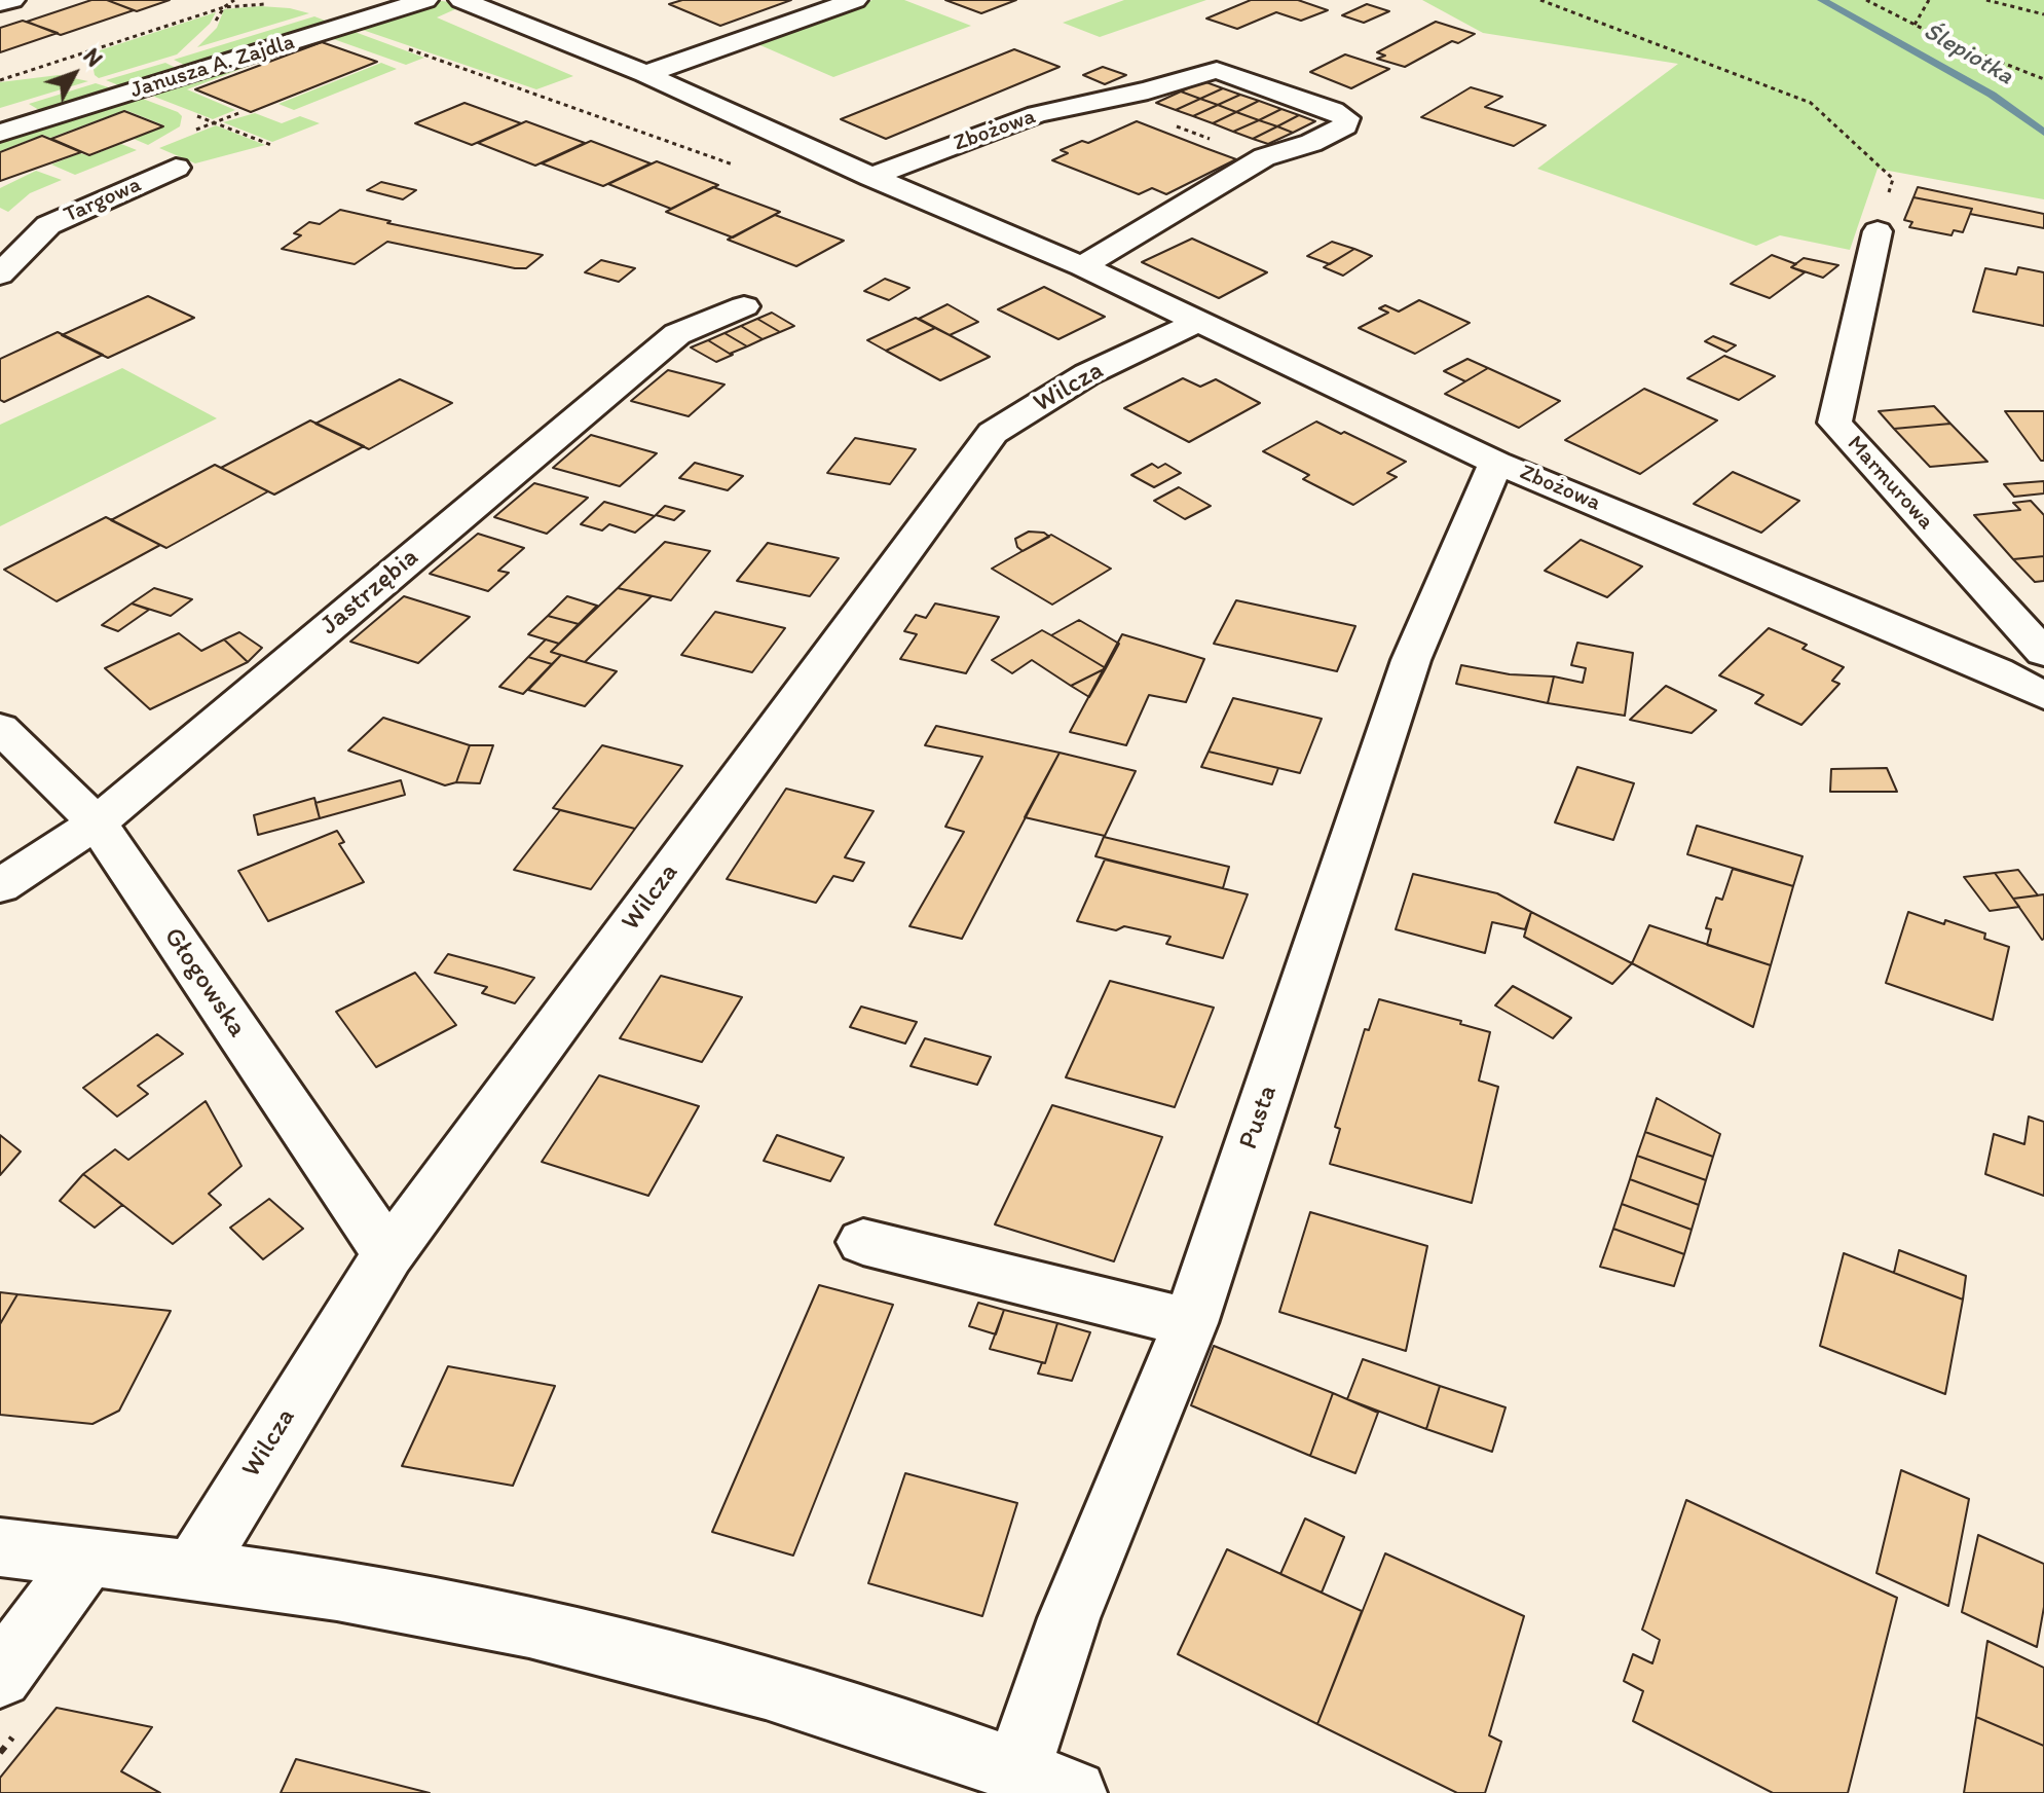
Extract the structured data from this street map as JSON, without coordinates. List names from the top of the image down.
{
  "streets": {
    "street": [
      "Janusza A. Zajdla",
      "Zbożowa",
      "Targowa",
      "Wilcza",
      "Marmurowa",
      "Jastrzębia",
      "Głogowska",
      "Pusta"
    ]
  },
  "crossings": [
    ["Zbożowa", "Wilcza"],
    ["Zbożowa", "Pusta"],
    ["Wilcza", "Głogowska"],
    ["Jastrzębia", "Głogowska"]
  ],
  "water": ["Ślepiotka"],
  "north": "top right"
}
